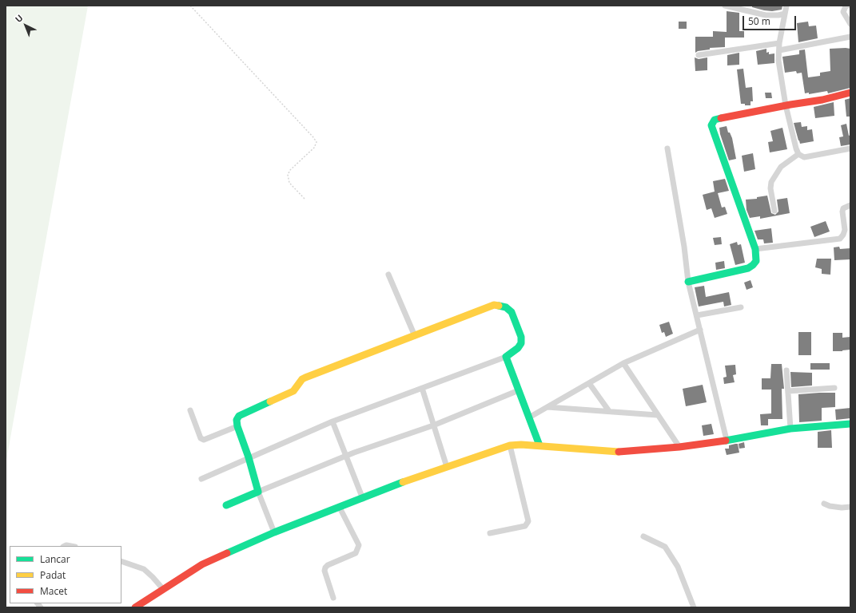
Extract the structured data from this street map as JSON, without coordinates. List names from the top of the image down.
{
  "legend": ["Lancar", "Padat", "Macet"],
  "scale_bar": "50 m",
  "north": "top left"
}
